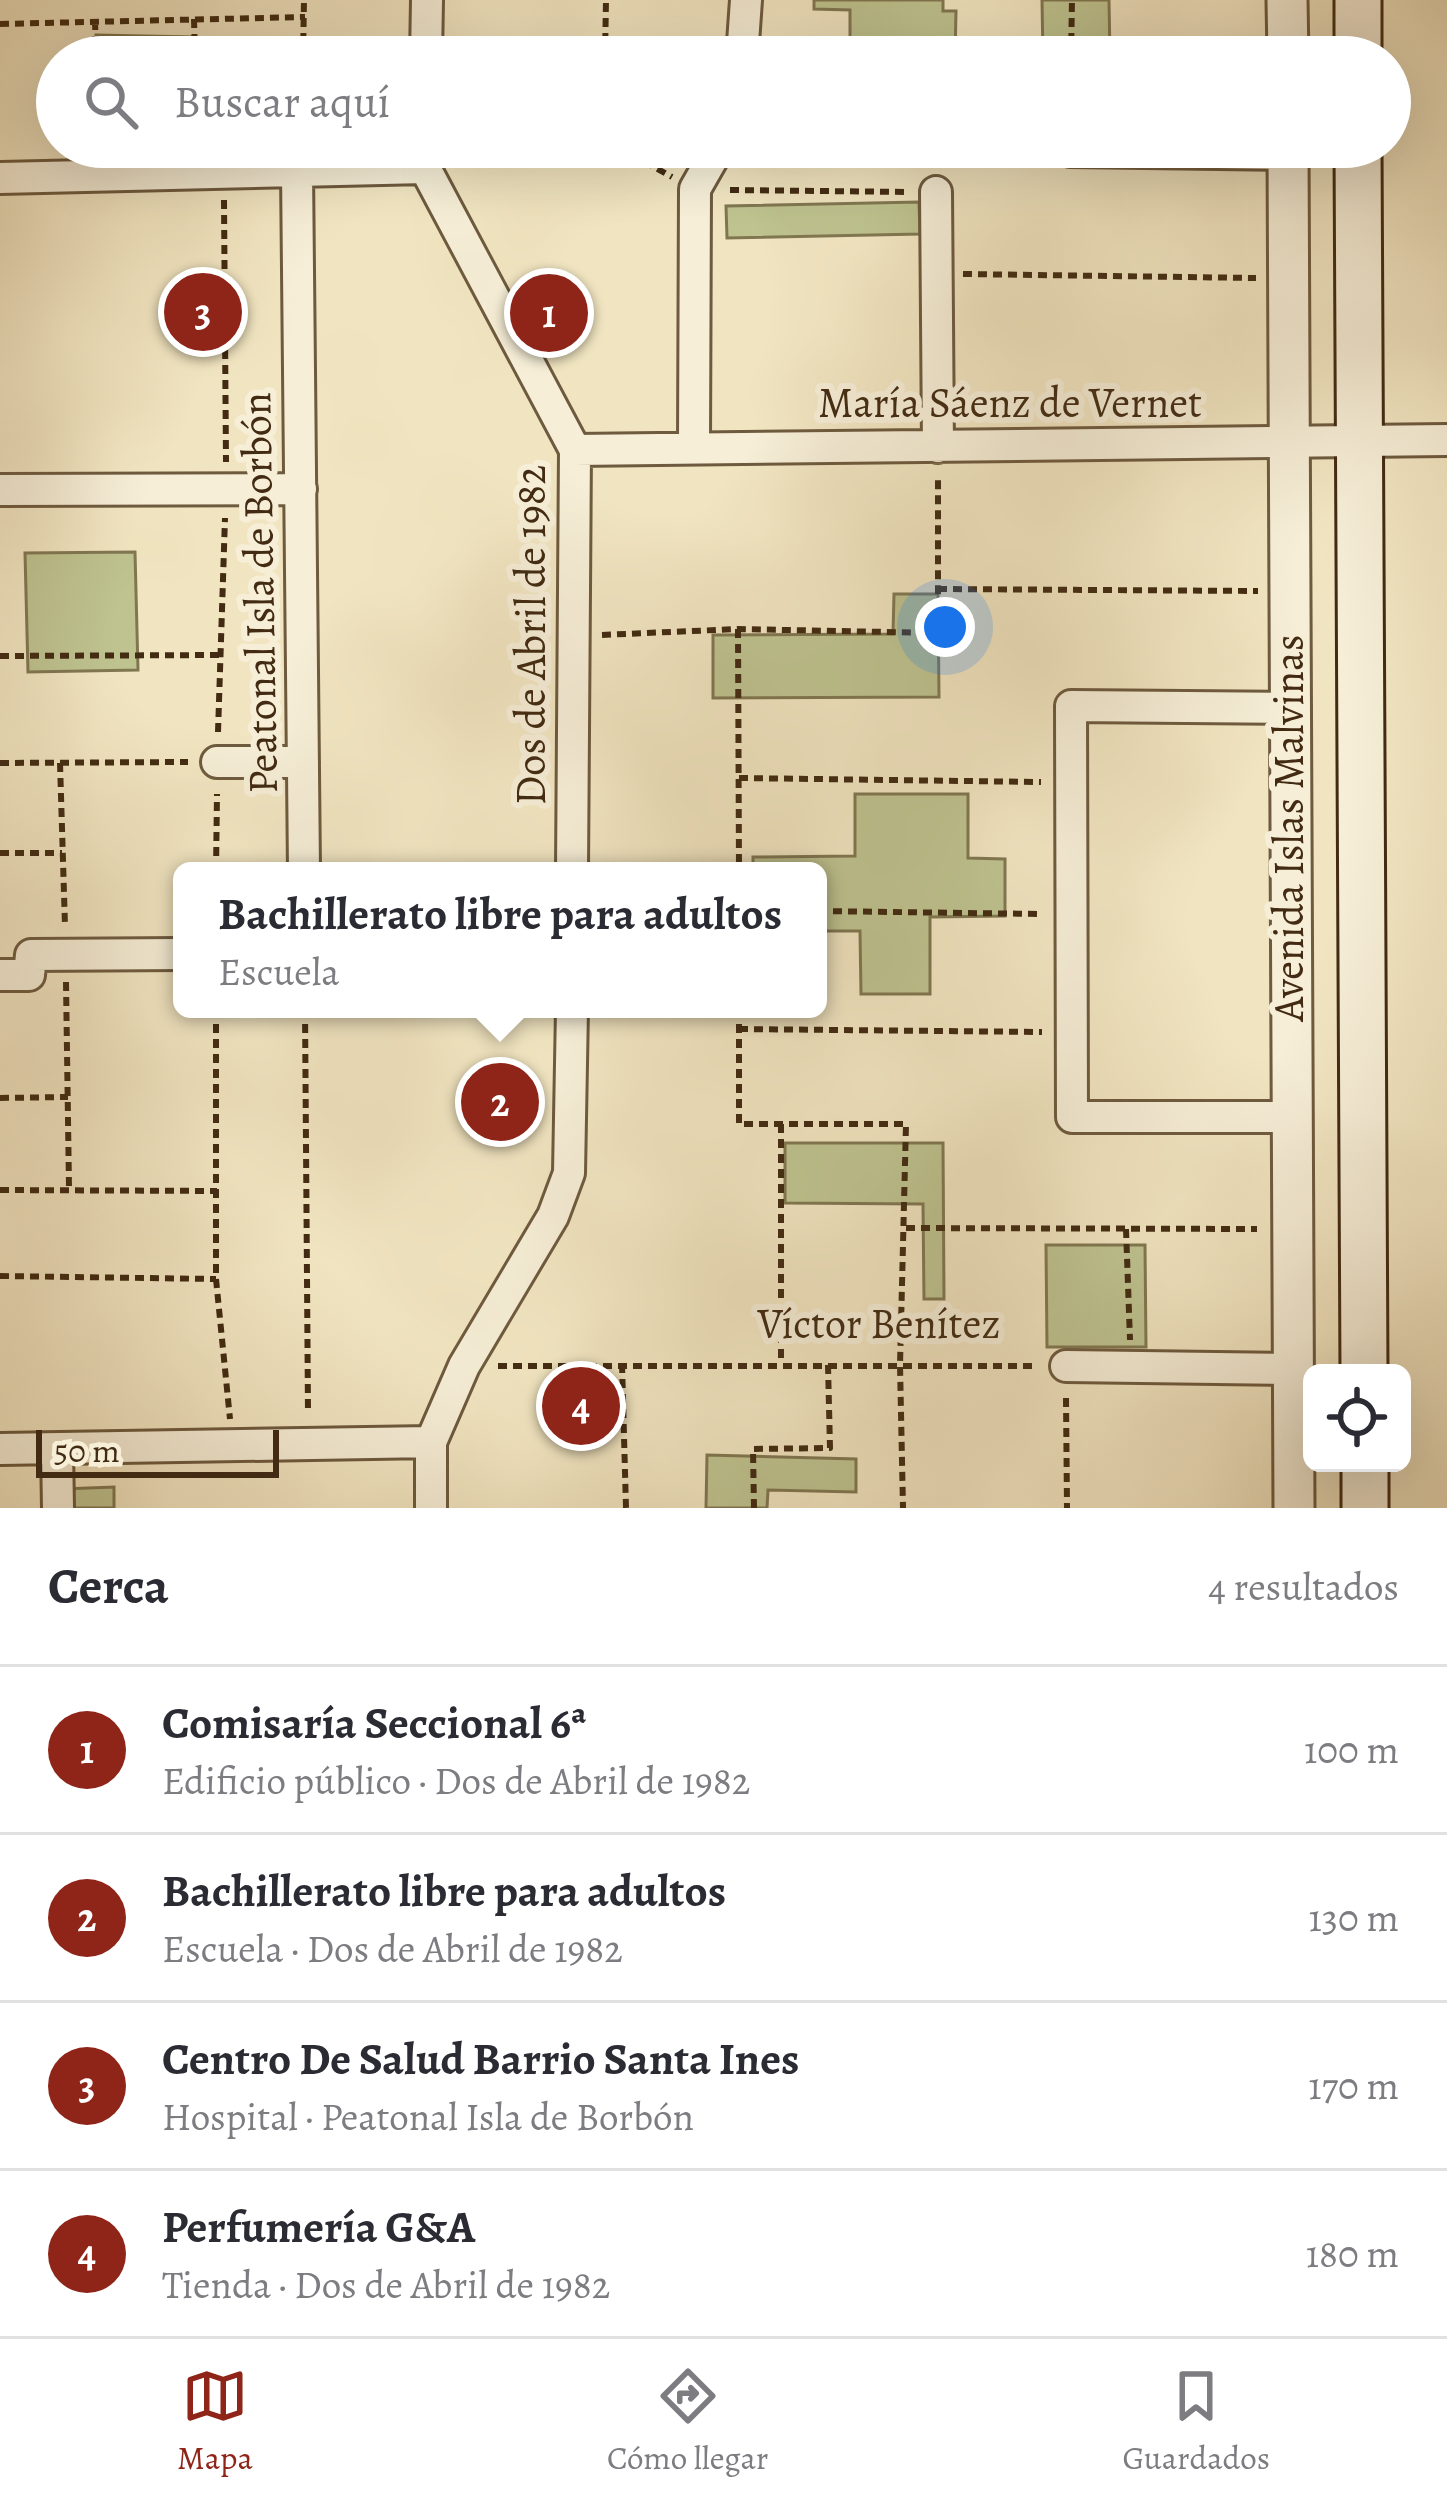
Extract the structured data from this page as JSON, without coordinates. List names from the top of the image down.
{
  "streets": {
    "main road": ["Avenida Islas Malvinas"],
    "street": ["María Sáenz de Vernet", "Peatonal Isla de Borbón", "Dos de Abril de 1982"],
    "path": ["Víctor Benítez"]
  },
  "crossings": [
    ["María Sáenz de Vernet", "Dos de Abril de 1982"],
    ["María Sáenz de Vernet", "Avenida Islas Malvinas"]
  ],
  "scale_bar": "50 m",
  "page": {
    "search": "Buscar aquí",
    "pins": [
      "3",
      "1",
      "2",
      "4"
    ],
    "popup": ["Bachillerato libre para adultos", "Escuela"],
    "scale": "50 m",
    "heading": ["Cerca", "4 resultados"],
    "list": [
      {
        "mark": "1",
        "name": "Comisaría Seccional 6ª",
        "note": "Edificio público · Dos de Abril de 1982",
        "value": "100 m"
      },
      {
        "mark": "2",
        "name": "Bachillerato libre para adultos",
        "note": "Escuela · Dos de Abril de 1982",
        "value": "130 m"
      },
      {
        "mark": "3",
        "name": "Centro De Salud Barrio Santa Ines",
        "note": "Hospital · Peatonal Isla de Borbón",
        "value": "170 m"
      },
      {
        "mark": "4",
        "name": "Perfumería G&A",
        "note": "Tienda · Dos de Abril de 1982",
        "value": "180 m"
      }
    ],
    "nav": ["Mapa", "Cómo llegar", "Guardados"]
  }
}
